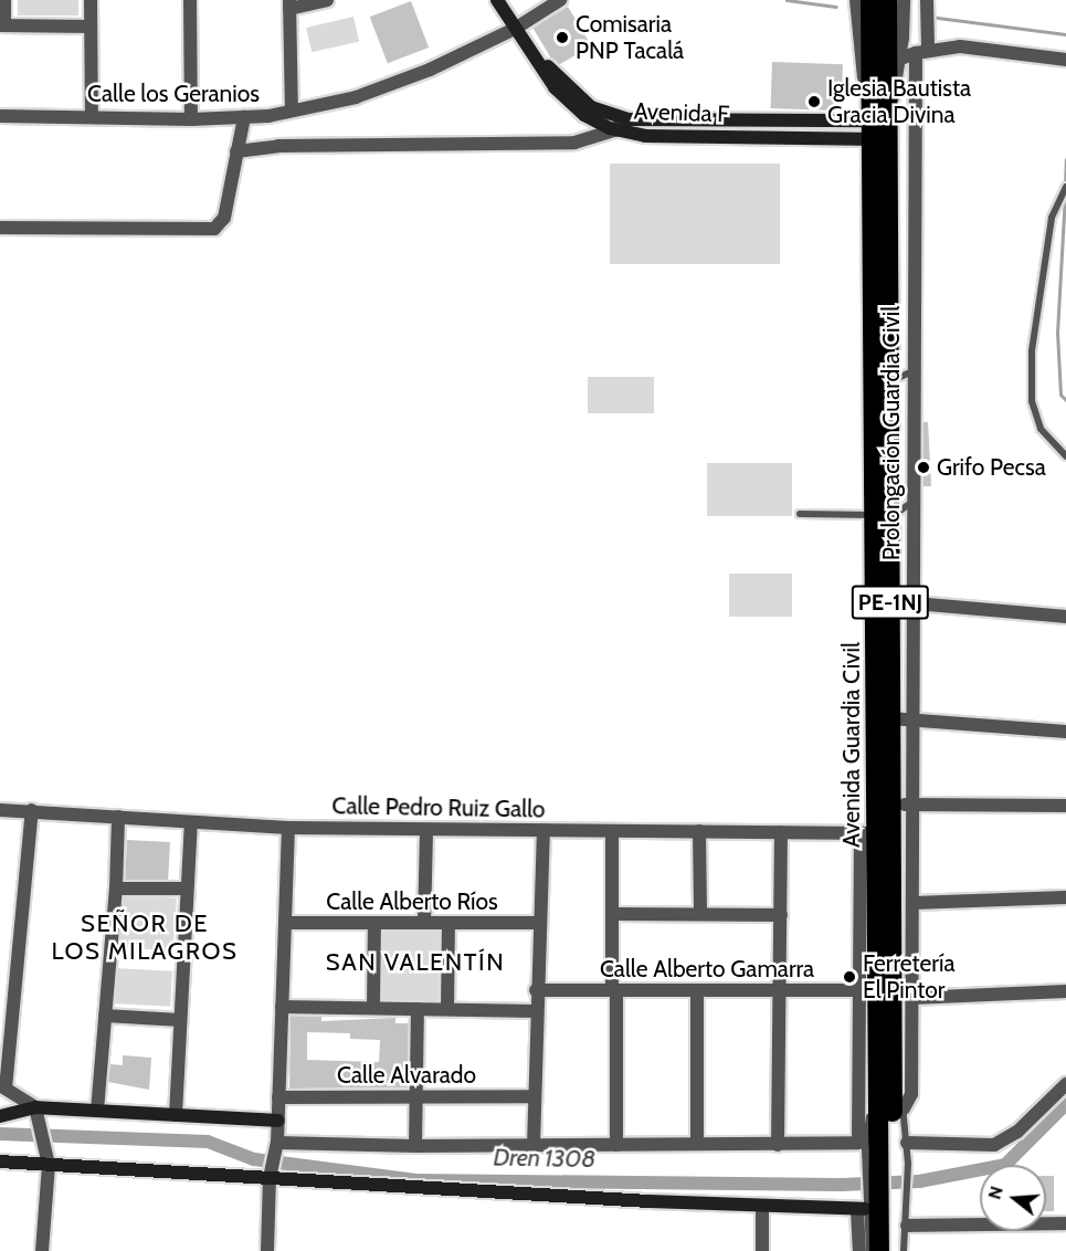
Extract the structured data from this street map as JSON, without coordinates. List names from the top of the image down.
{
  "streets": {
    "highway": ["PE-1NJ", "Avenida Guardia Civil"],
    "street": [
      "Calle los Geranios",
      "Avenida F",
      "Prolongación Guardia Civil",
      "Calle Pedro Ruiz Gallo",
      "Calle Alberto Ríos",
      "Calle Alberto Gamarra",
      "Calle Alvarado"
    ]
  },
  "crossings": [
    ["Calle los Geranios", "Avenida F"],
    ["Avenida F", "Avenida Guardia Civil"],
    ["Prolongación Guardia Civil", "Avenida Guardia Civil"],
    ["Avenida Guardia Civil", "Calle Pedro Ruiz Gallo"],
    ["Avenida Guardia Civil", "Calle Alberto Gamarra"]
  ],
  "districts": ["SEÑOR DE LOS MILAGROS", "SAN VALENTÍN"],
  "water": ["Dren 1308"],
  "places": [
    "Comisaria PNP Tacalá",
    "Iglesia Bautista Gracia Divina",
    "Grifo Pecsa",
    "Ferretería El Pintor"
  ],
  "north": "left"
}
